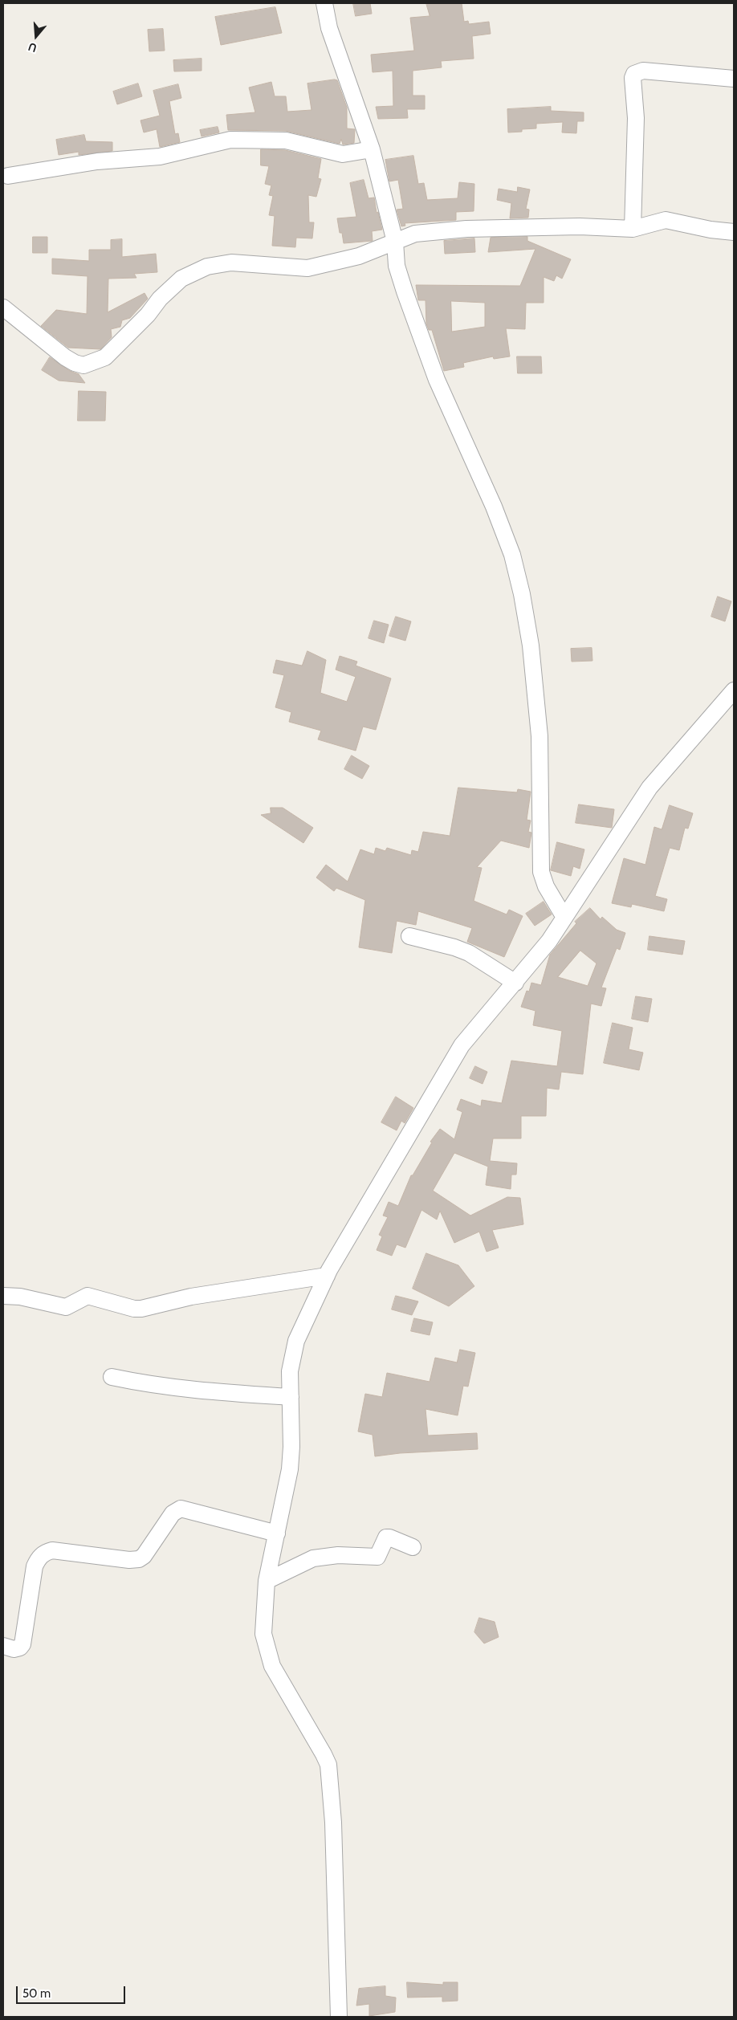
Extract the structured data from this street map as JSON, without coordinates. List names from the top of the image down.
{
  "scale_bar": "50 m",
  "north": "bottom"
}
